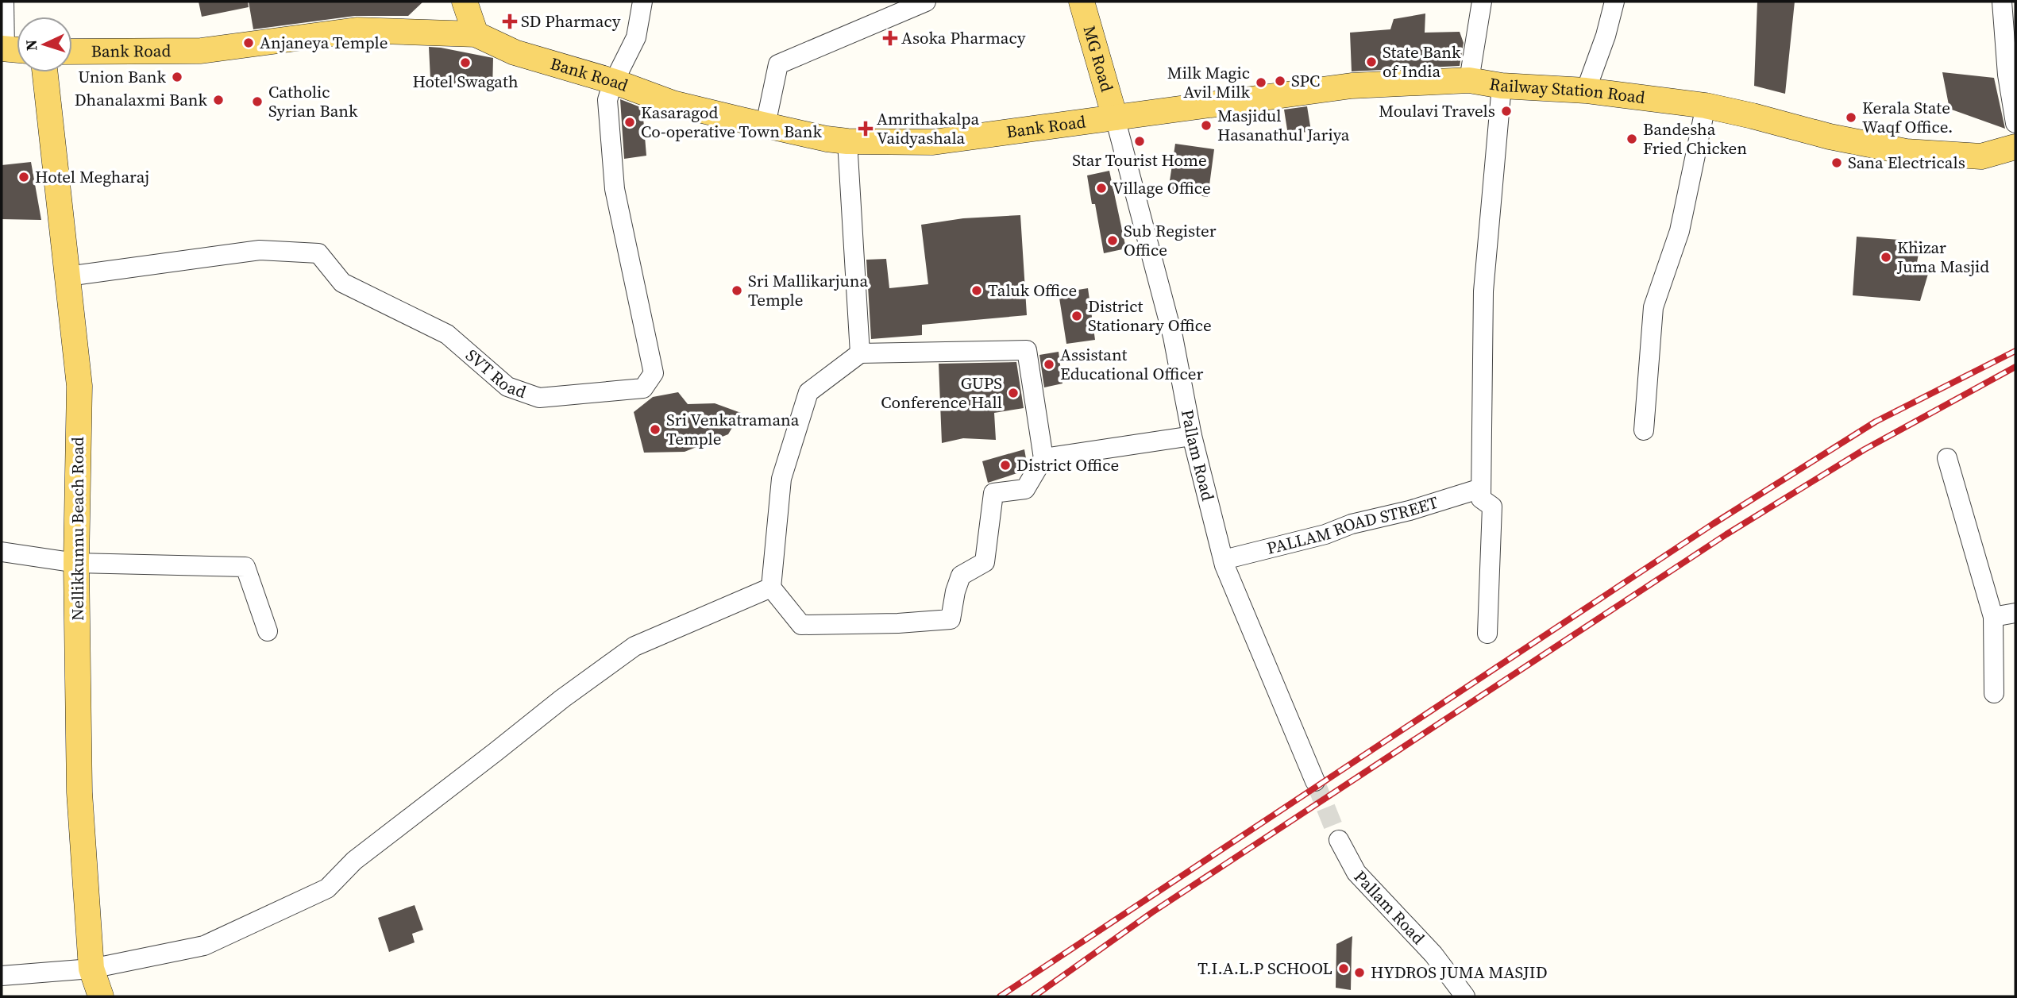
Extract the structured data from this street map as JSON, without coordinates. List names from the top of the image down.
{
  "streets": {
    "main road": [
      "Bank Road",
      "MG Road",
      "Railway Station Road",
      "Nellikkunnu Beach Road"
    ],
    "street": ["SVT Road", "Pallam Road", "PALLAM ROAD STREET"]
  },
  "crossings": [
    ["Bank Road", "MG Road"],
    ["Bank Road", "Railway Station Road"],
    ["Bank Road", "SVT Road"],
    ["Bank Road", "Pallam Road"],
    ["MG Road", "Railway Station Road"],
    ["MG Road", "Pallam Road"],
    ["Railway Station Road", "Pallam Road"],
    ["SVT Road", "Nellikkunnu Beach Road"],
    ["Pallam Road", "PALLAM ROAD STREET"]
  ],
  "places": {
    "health": ["SD Pharmacy", "Asoka Pharmacy", "Amrithakalpa Vaidyashala"],
    "other": [
      "Anjaneya Temple",
      "State Bank of India",
      "Hotel Swagath",
      "Union Bank",
      "SPC",
      "Milk Magic Avil Milk",
      "Dhanalaxmi Bank",
      "Catholic Syrian Bank",
      "Moulavi Travels",
      "Kerala State Waqf Office.",
      "Kasaragod Co-operative Town Bank",
      "Masjidul Hasanathul Jariya",
      "Bandesha Fried Chicken",
      "Star Tourist Home",
      "Sana Electricals",
      "Hotel Megharaj",
      "Village Office",
      "Sub Register Office",
      "Khizar Juma Masjid",
      "Sri Mallikarjuna Temple",
      "Taluk Office",
      "District Stationary Office",
      "Assistant Educational Officer",
      "GUPS Conference Hall",
      "Sri Venkatramana Temple",
      "District Office",
      "T.I.A.L.P SCHOOL",
      "HYDROS JUMA MASJID"
    ]
  },
  "north": "left"
}
